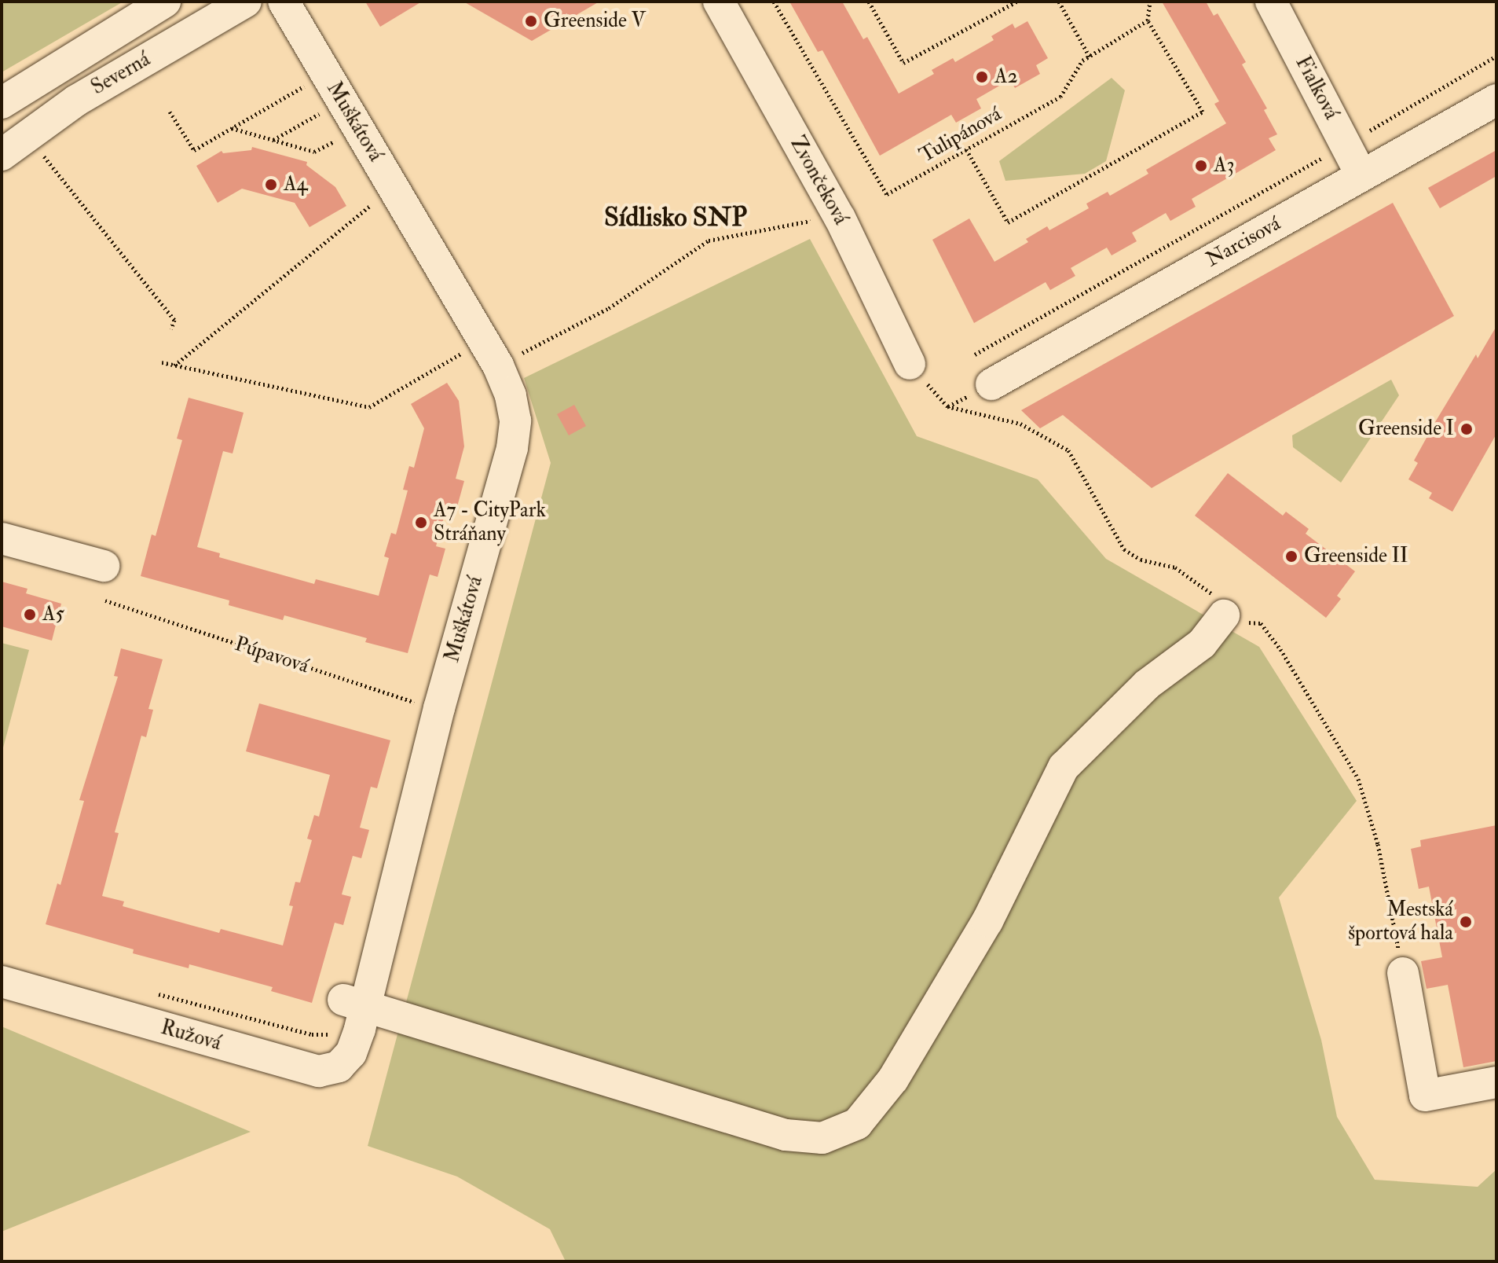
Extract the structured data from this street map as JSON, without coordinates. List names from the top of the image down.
{
  "streets": {
    "street": [
      "Severná",
      "Fialková",
      "Muškátová",
      "Zvončeková",
      "Narcisová",
      "Ružová"
    ],
    "path": ["Tulipánová", "Púpavová"]
  },
  "crossings": [
    ["Fialková", "Narcisová"],
    ["Muškátová", "Púpavová"],
    ["Muškátová", "Ružová"]
  ],
  "districts": ["Sídlisko SNP"],
  "places": [
    "Greenside V",
    "A2",
    "A3",
    "A4",
    "Greenside I",
    "A7 - CityPark Stráňany",
    "Greenside II",
    "A5",
    "Mestská športová hala"
  ]
}
